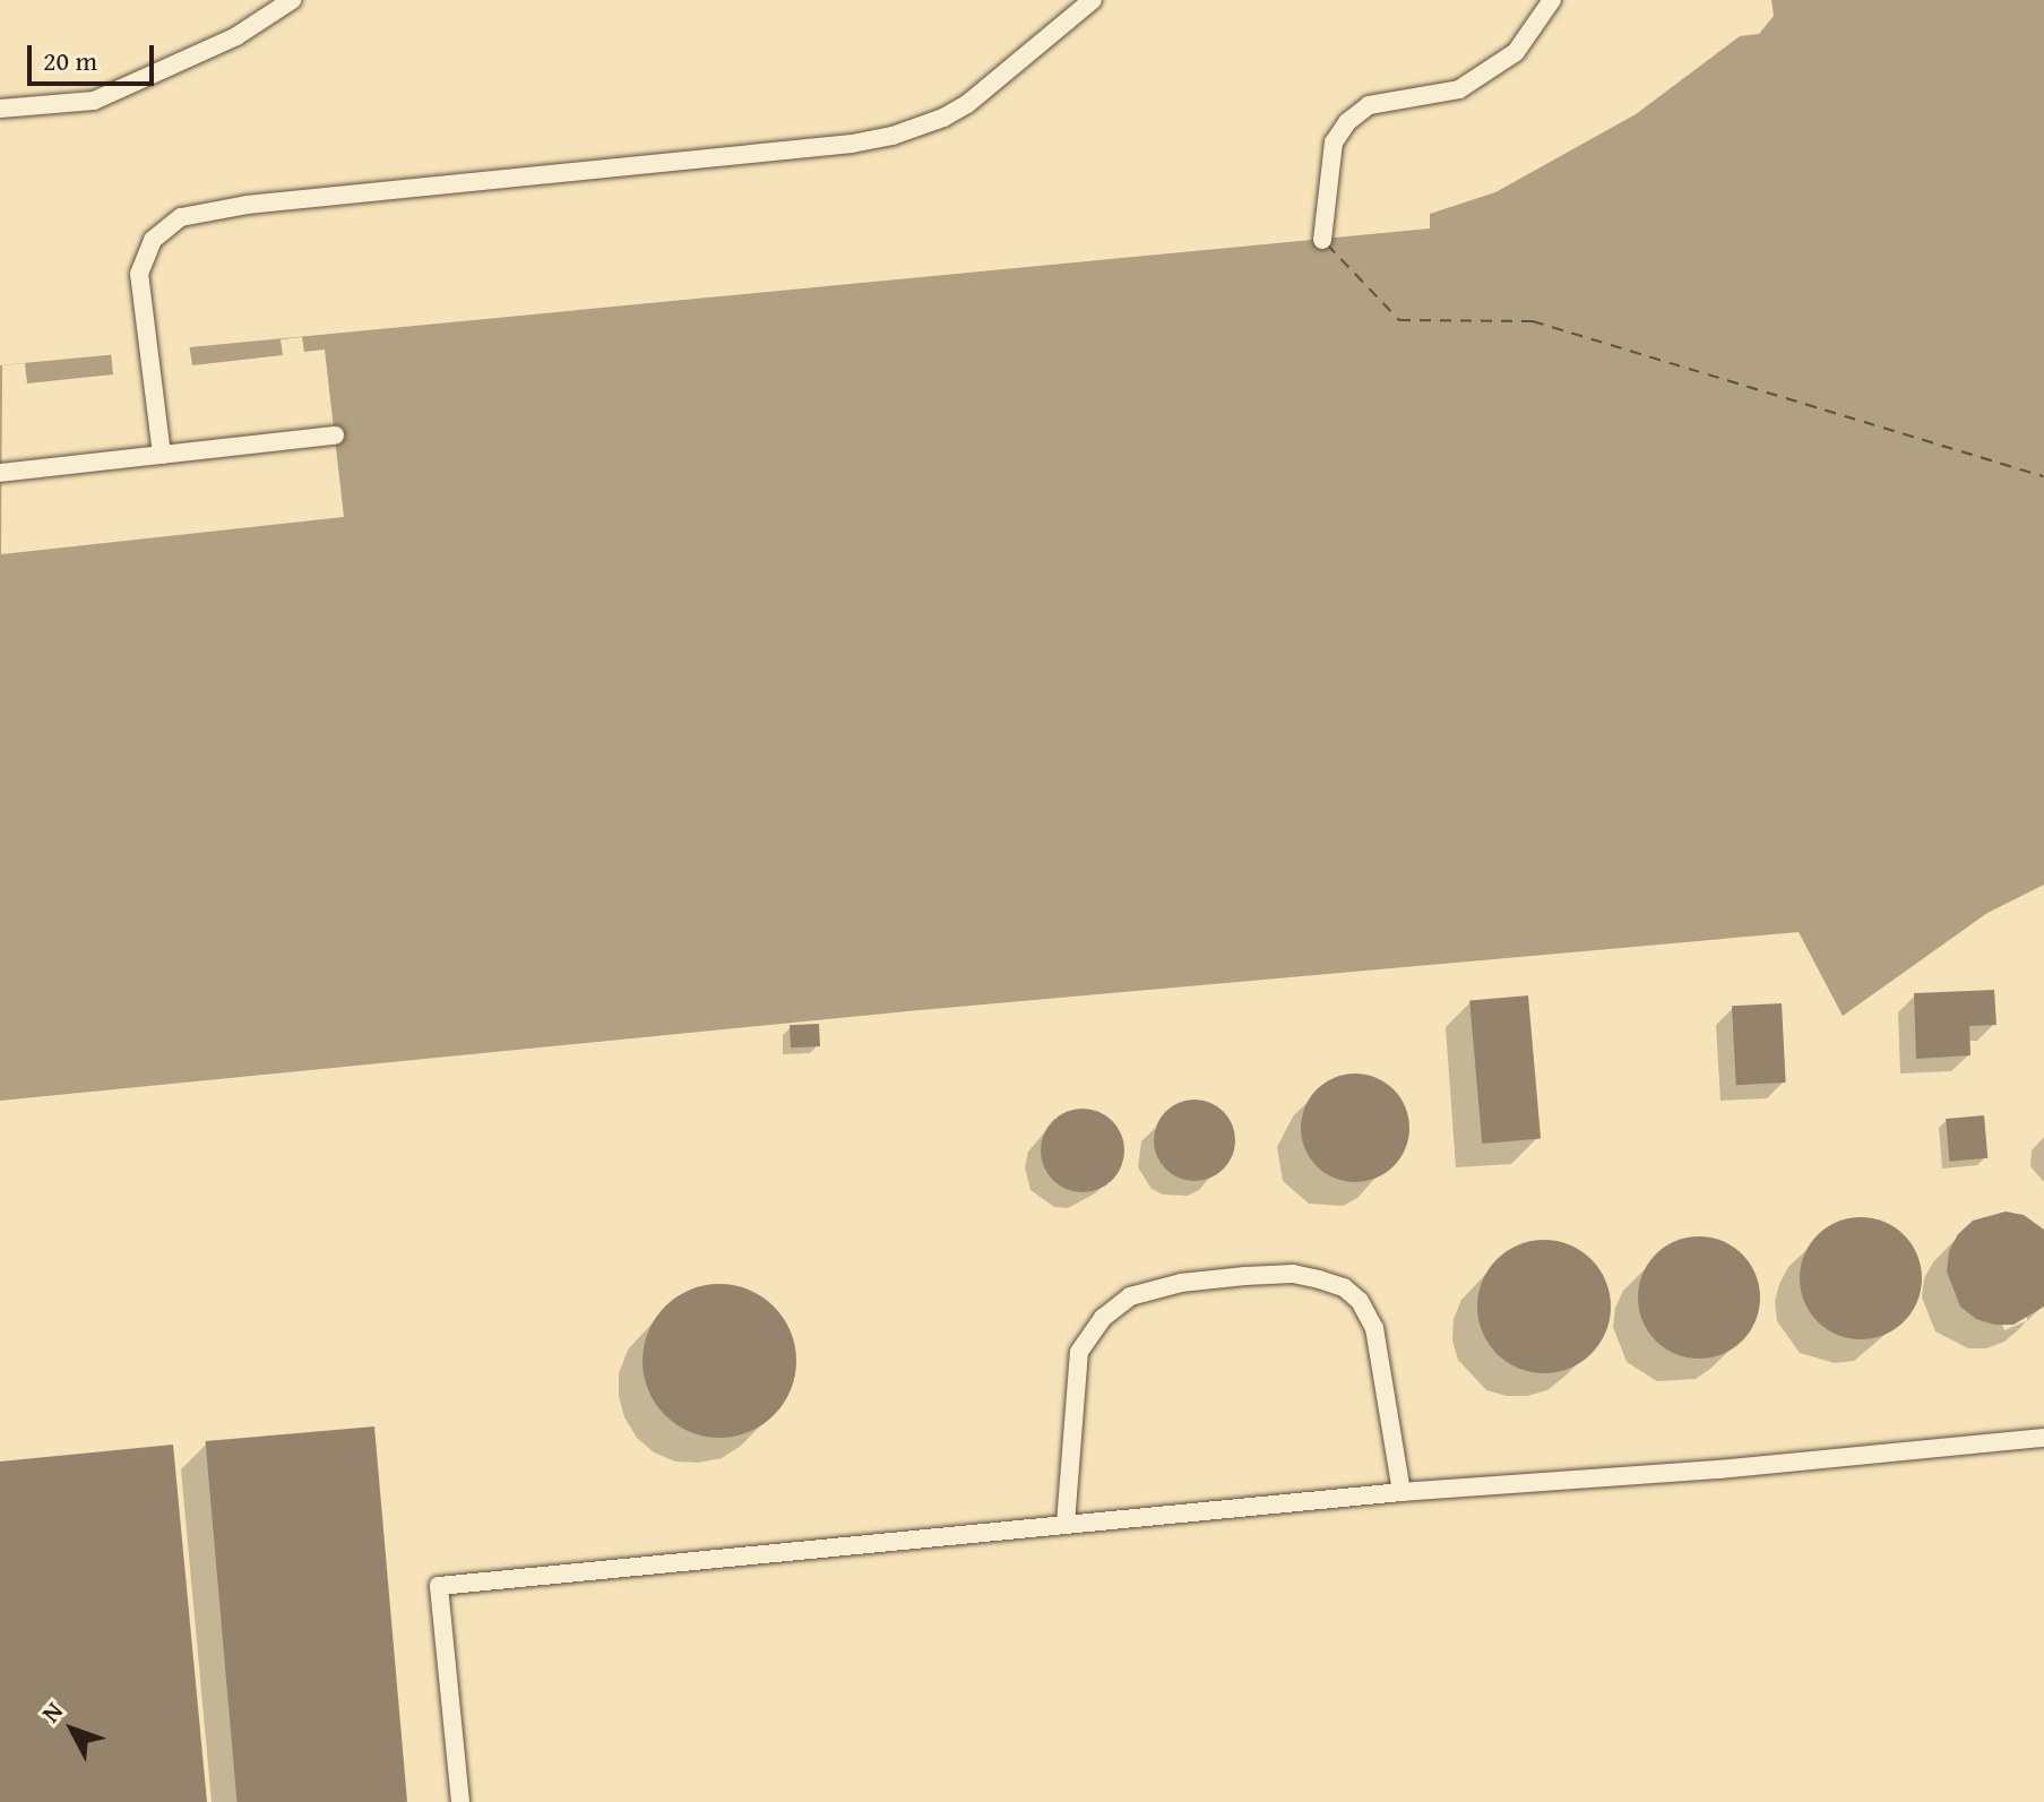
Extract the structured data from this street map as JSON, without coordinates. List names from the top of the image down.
{
  "scale_bar": "20 m",
  "north": "top left"
}
